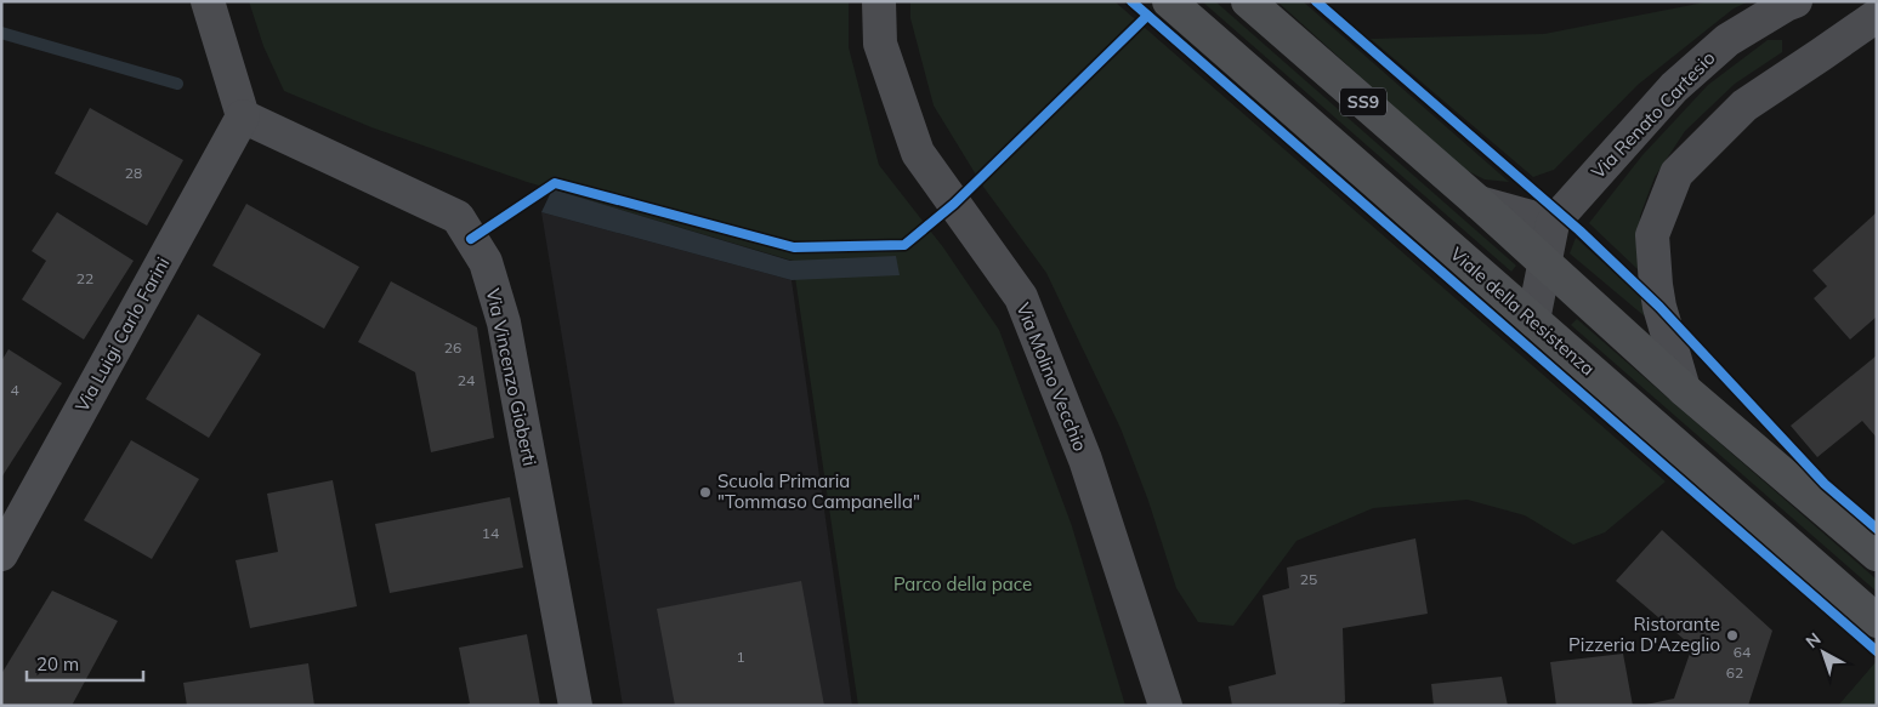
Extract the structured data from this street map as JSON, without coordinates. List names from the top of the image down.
{
  "streets": {
    "main road": ["SS9", "Viale della Resistenza"],
    "street": [
      "Via Renato Cartesio",
      "Via Luigi Carlo Farini",
      "Via Vincenzo Gioberti",
      "Via Molino Vecchio"
    ]
  },
  "crossings": [
    ["SS9", "Via Renato Cartesio"],
    ["Via Renato Cartesio", "Viale della Resistenza"],
    ["Via Luigi Carlo Farini", "Via Vincenzo Gioberti"]
  ],
  "parks": ["Parco della pace"],
  "places": ["Scuola Primaria \"Tommaso Campanella\"", "Ristorante Pizzeria D'Azeglio"],
  "house_numbers": [
    "28",
    "22",
    "26",
    "24",
    "4",
    "14",
    "25",
    "64",
    "1",
    "62"
  ],
  "scale_bar": "20 m",
  "north": "top left"
}
